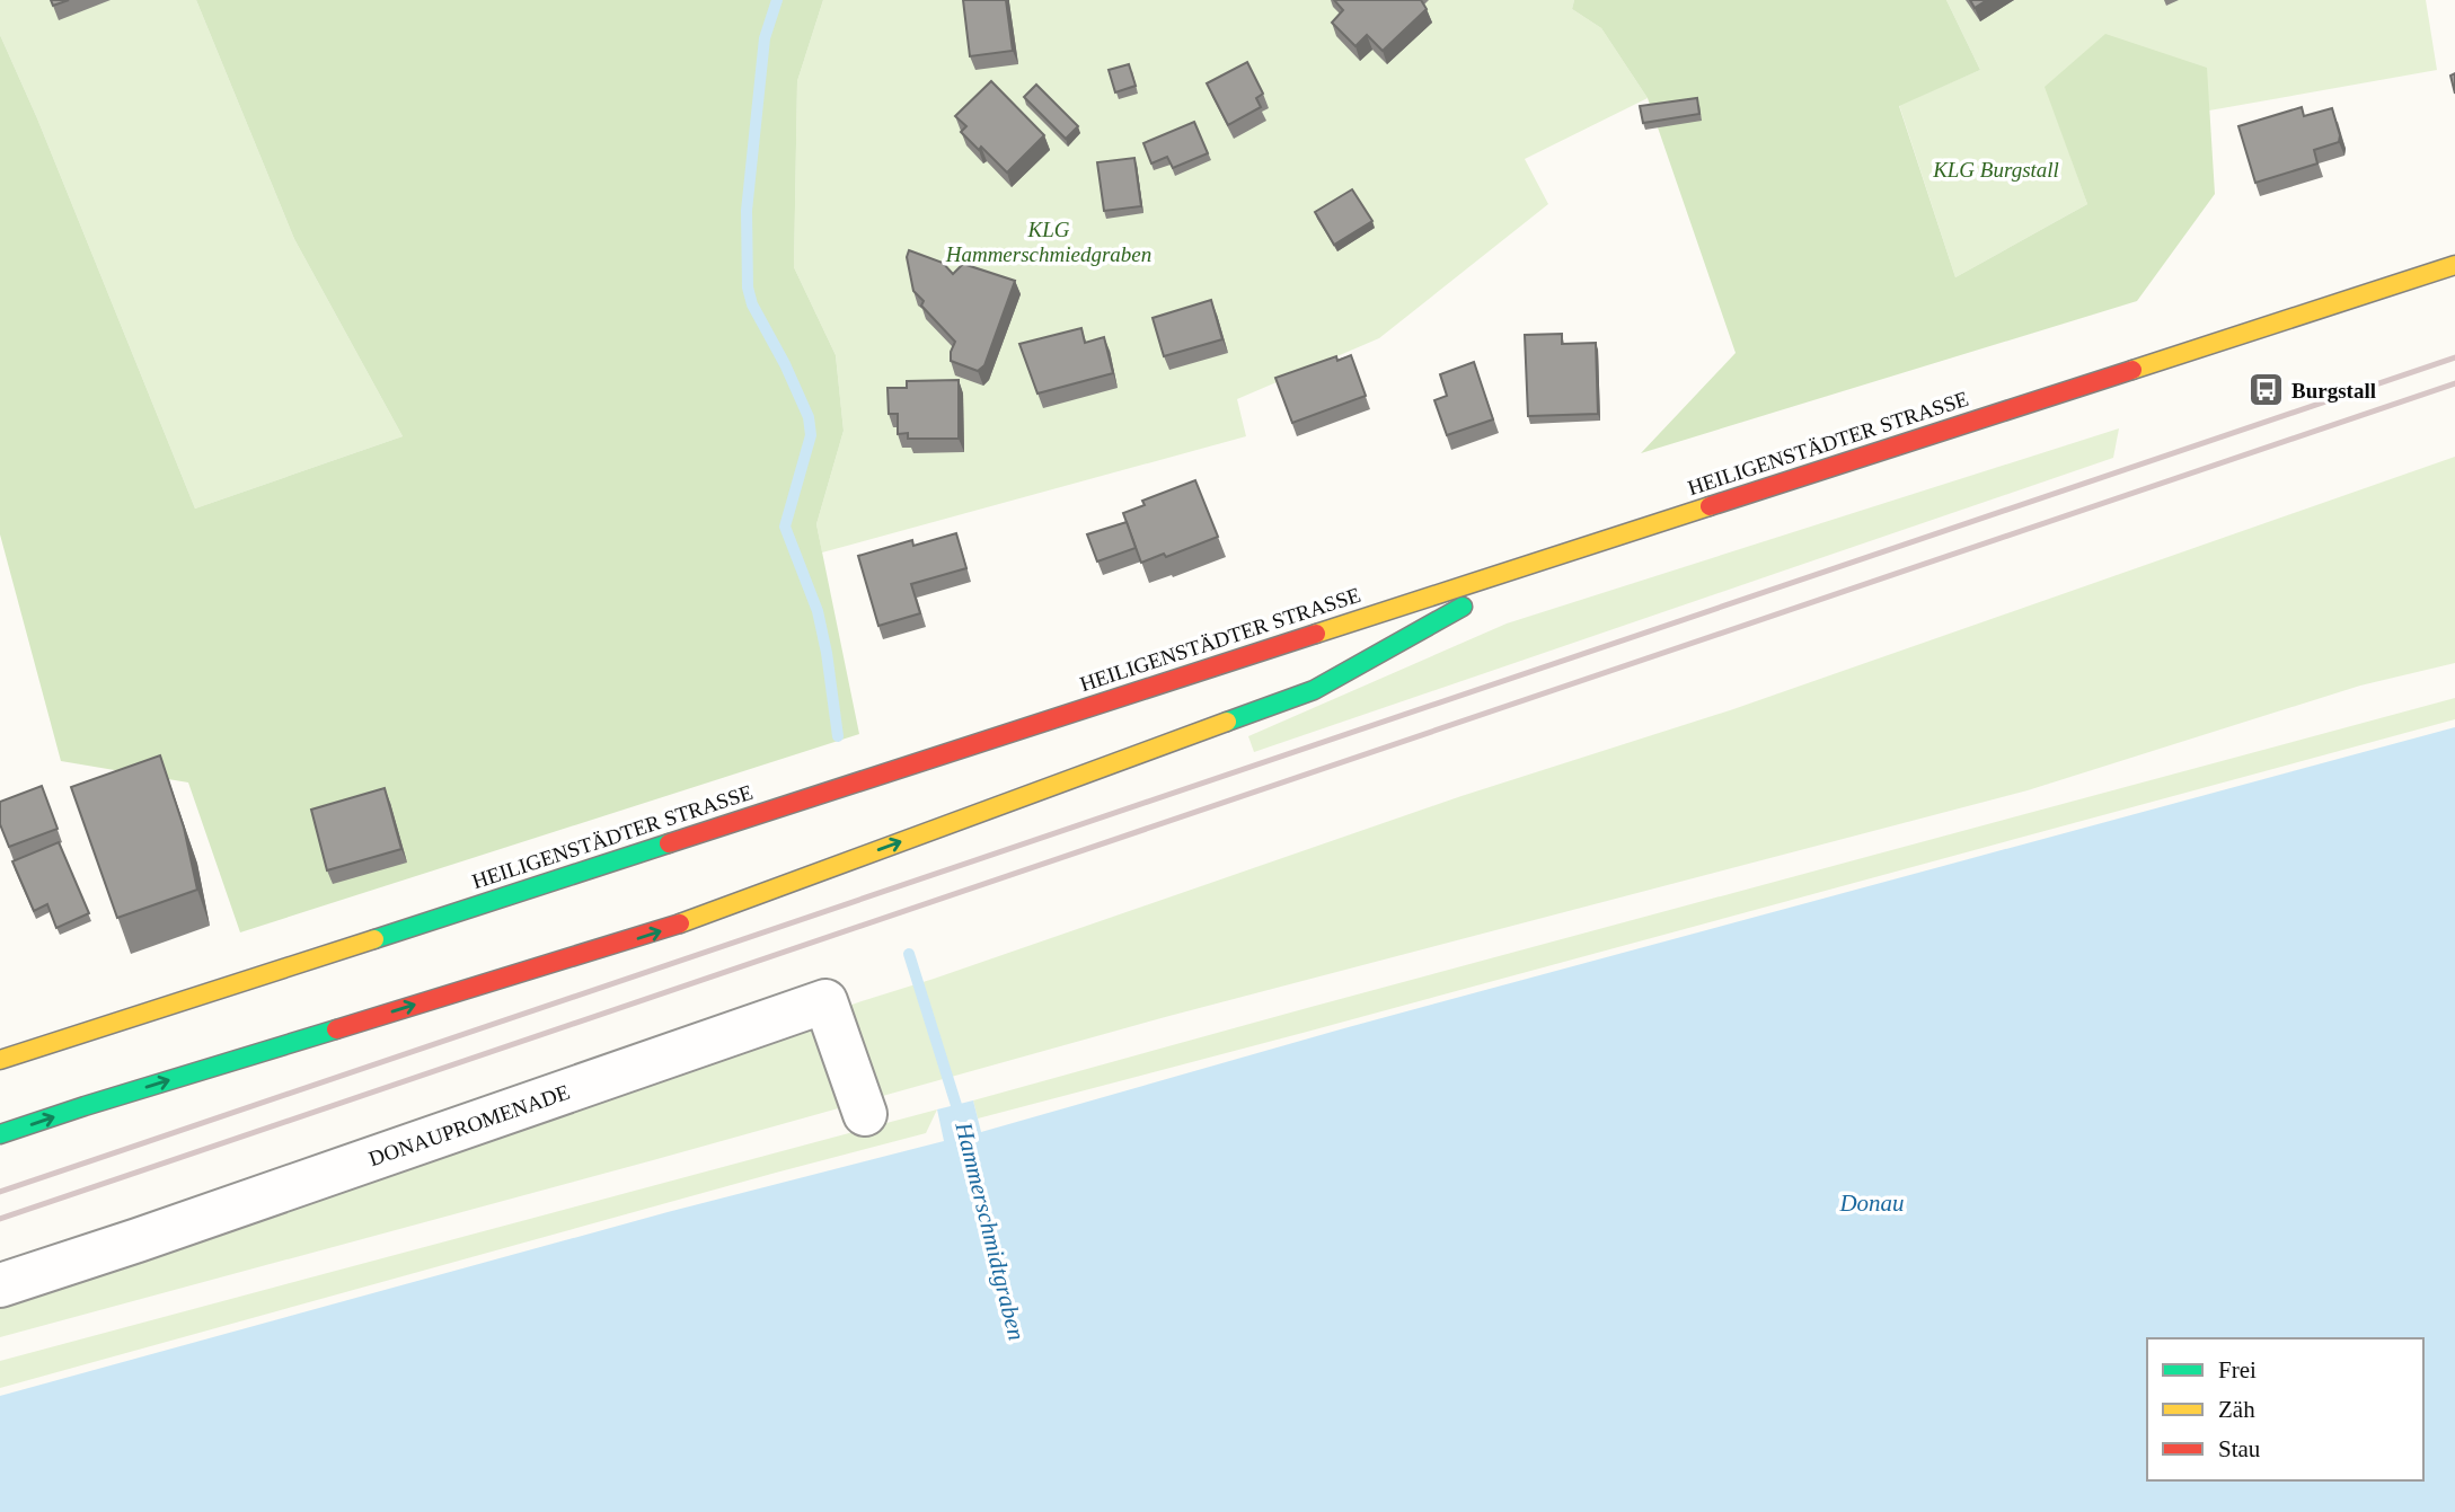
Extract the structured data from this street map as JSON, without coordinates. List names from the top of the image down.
{
  "streets": {
    "main road": ["HEILIGENSTÄDTER STRASSE"],
    "street": ["DONAUPROMENADE"]
  },
  "water": ["Donau", "Hammerschmidtgraben"],
  "parks": ["KLG Burgstall", "KLG Hammerschmiedgraben"],
  "places": {
    "bus stop": ["Burgstall"]
  },
  "legend": ["Frei", "Zäh", "Stau"]
}
